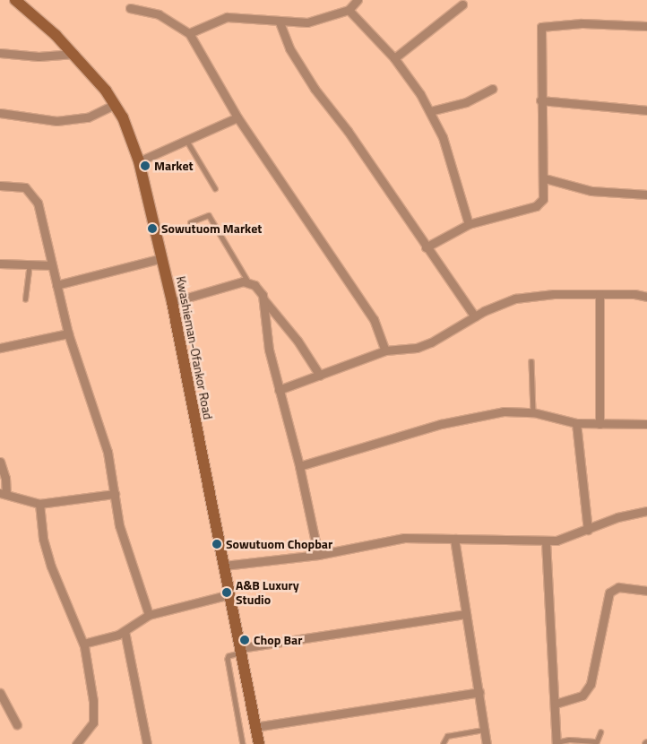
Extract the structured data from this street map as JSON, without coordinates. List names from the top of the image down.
{
  "streets": {
    "main road": ["Kwashieman-Ofankor Road"]
  },
  "places": [
    "Market",
    "Sowutuom Market",
    "Sowutuom Chopbar",
    "A&B Luxury Studio",
    "Chop Bar"
  ]
}
